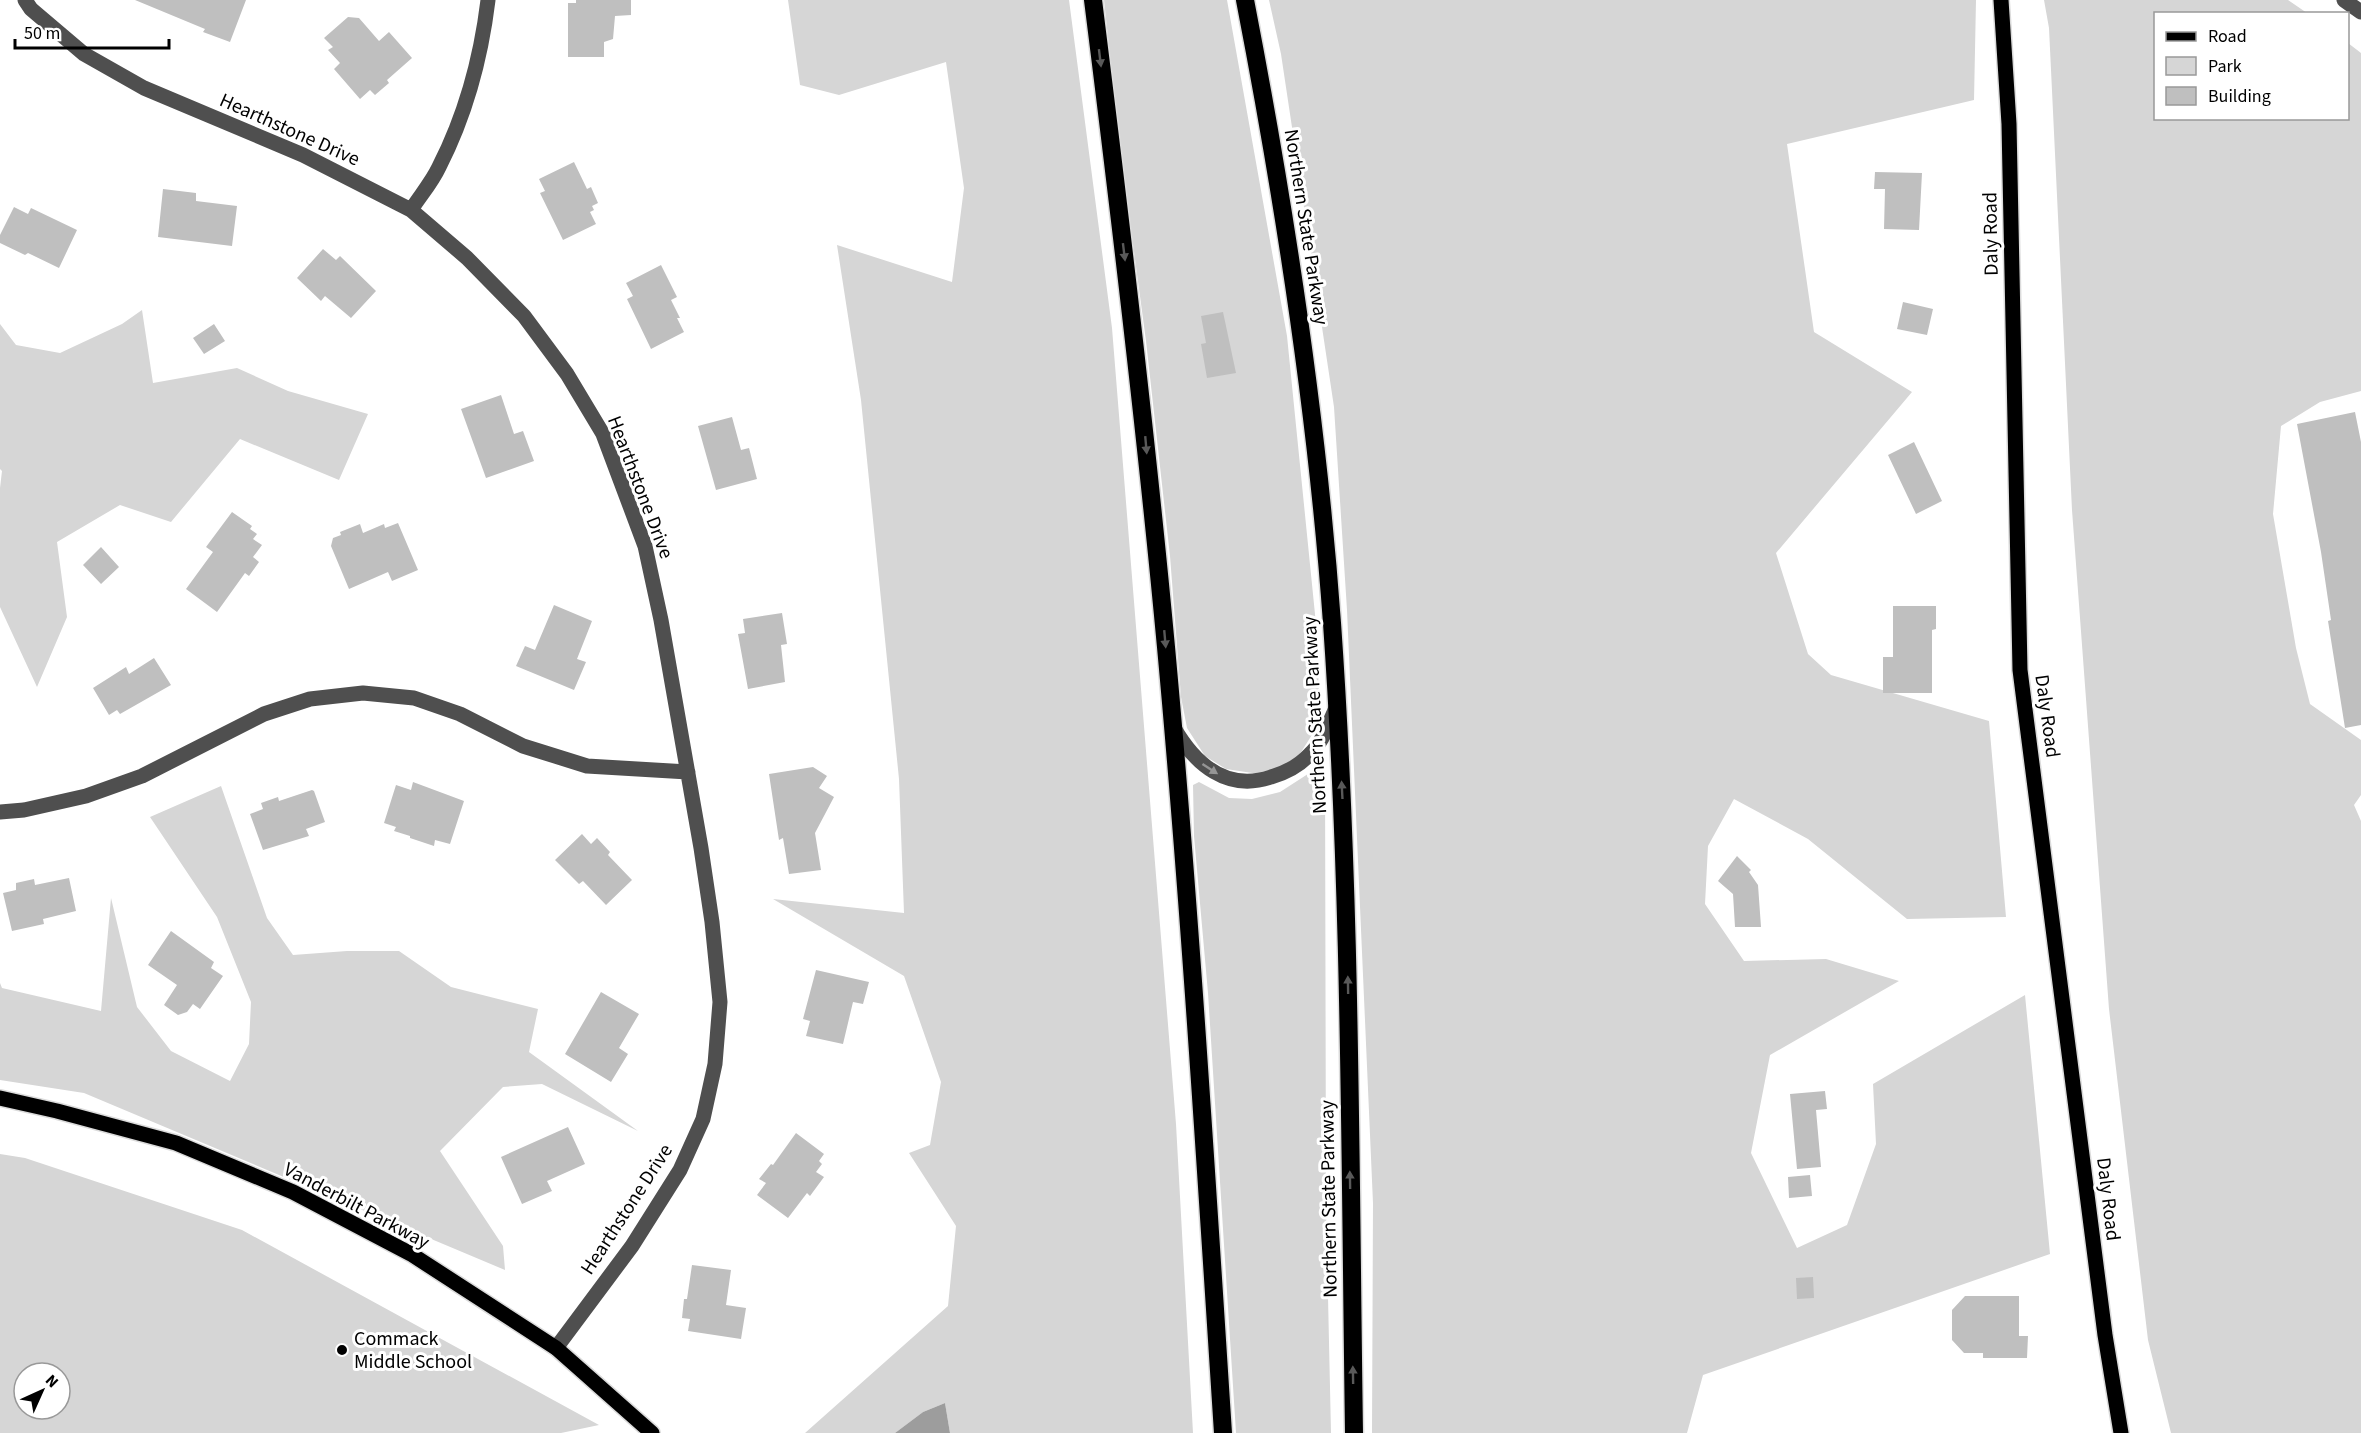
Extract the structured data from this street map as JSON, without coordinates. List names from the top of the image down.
{
  "streets": {
    "highway": ["Northern State Parkway"],
    "main road": ["Daly Road", "Vanderbilt Parkway"],
    "street": ["Hearthstone Drive"]
  },
  "crossings": [
    ["Hearthstone Drive", "Vanderbilt Parkway"]
  ],
  "places": ["Commack Middle School"],
  "legend": ["Road", "Park", "Building"],
  "scale_bar": "50 m",
  "north": "top right"
}
